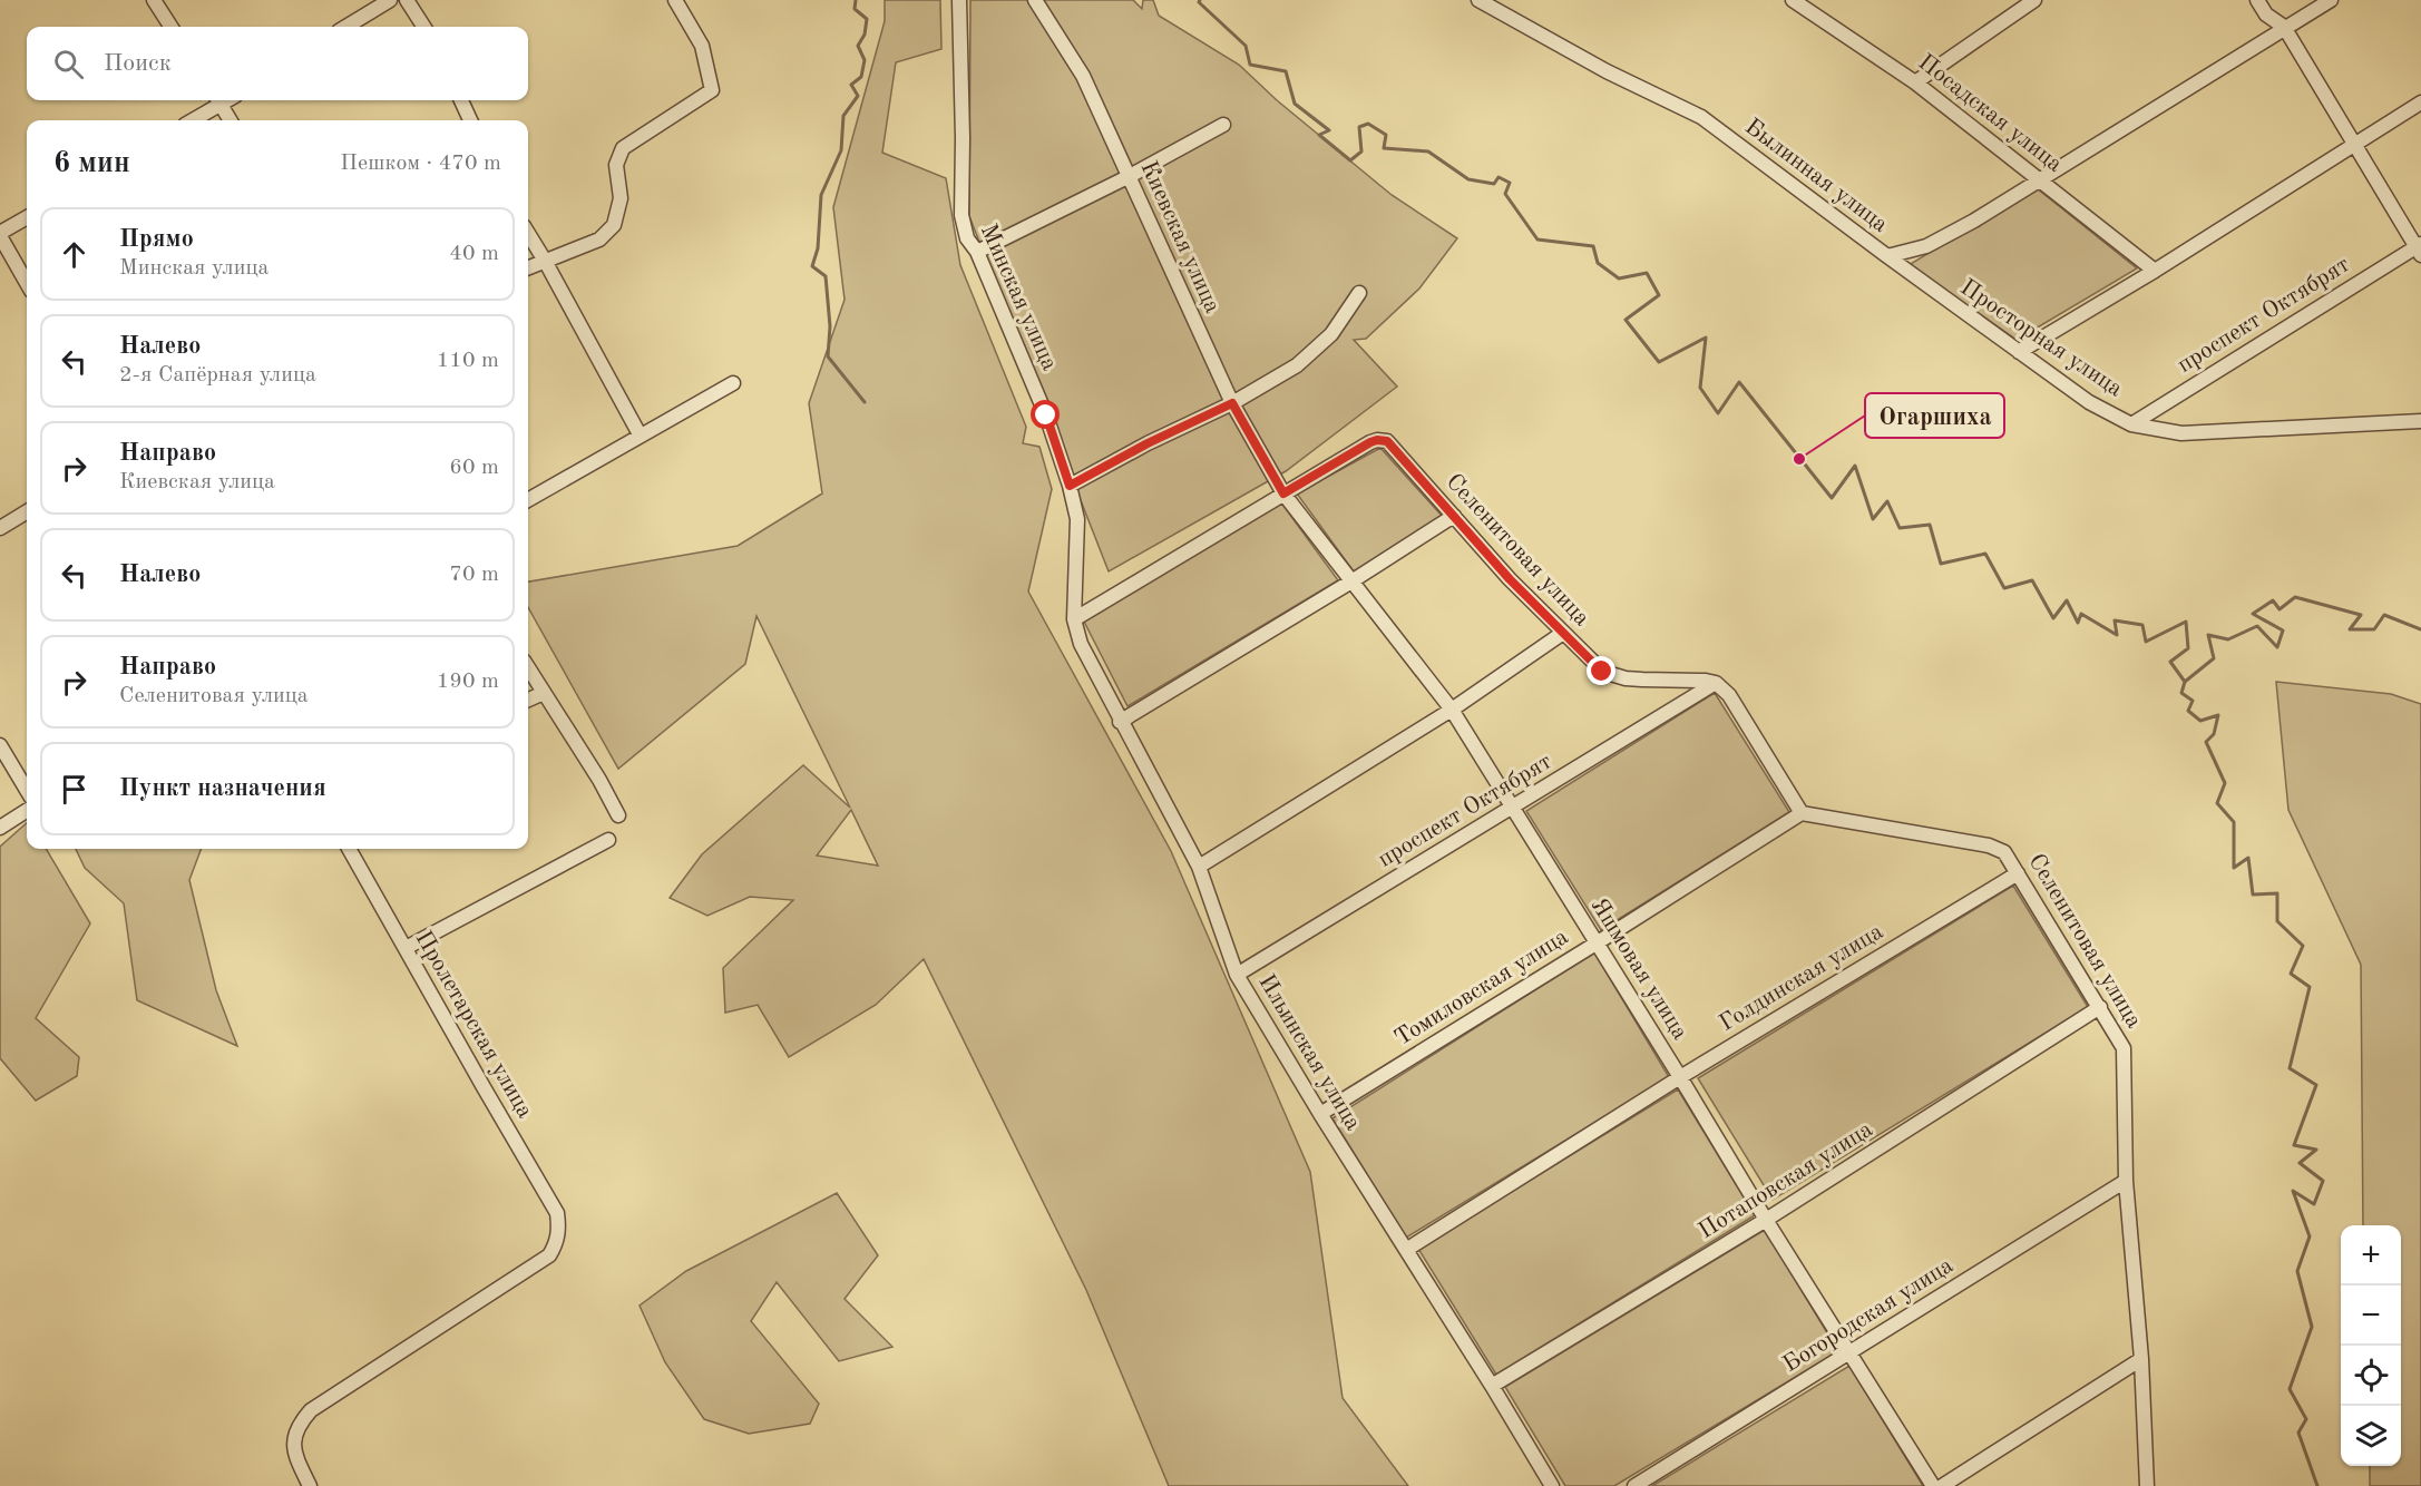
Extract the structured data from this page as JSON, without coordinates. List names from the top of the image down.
{
  "streets": {
    "street": [
      "Посадская улица",
      "Былинная улица",
      "Киевская улица",
      "Минская улица",
      "проспект Октябрят",
      "Просторная улица",
      "Селенитовая улица",
      "Яшмовая улица",
      "Голдинская улица",
      "Томиловская улица",
      "Пролетарская улица",
      "Ильинская улица",
      "Потаповская улица",
      "Богородская улица"
    ]
  },
  "crossings": [
    ["Посадская улица", "Былинная улица"],
    ["Былинная улица", "Просторная улица"],
    ["Киевская улица", "Селенитовая улица"],
    ["Киевская улица", "Яшмовая улица"],
    ["Минская улица", "Ильинская улица"],
    ["проспект Октябрят", "Просторная улица"],
    ["проспект Октябрят", "Селенитовая улица"],
    ["проспект Октябрят", "Яшмовая улица"],
    ["проспект Октябрят", "Ильинская улица"],
    ["Селенитовая улица", "Яшмовая улица"],
    ["Селенитовая улица", "Голдинская улица"],
    ["Селенитовая улица", "Томиловская улица"],
    ["Селенитовая улица", "Потаповская улица"],
    ["Селенитовая улица", "Богородская улица"],
    ["Яшмовая улица", "Голдинская улица"],
    ["Яшмовая улица", "Томиловская улица"],
    ["Яшмовая улица", "Потаповская улица"],
    ["Яшмовая улица", "Богородская улица"],
    ["Голдинская улица", "Ильинская улица"],
    ["Томиловская улица", "Ильинская улица"],
    ["Ильинская улица", "Потаповская улица"]
  ],
  "places": ["Огаршиха"],
  "page": {
    "search": "Поиск",
    "heading": ["6 мин", "Пешком · 470 m"],
    "list": [
      ["Прямо", "Минская улица", "40 m"],
      ["Налево", "2-я Сапёрная улица", "110 m"],
      ["Направо", "Киевская улица", "60 m"],
      ["Налево", "70 m"],
      ["Направо", "Селенитовая улица", "190 m"],
      "Пункт назначения"
    ],
    "map_buttons": ["+", "−"]
  }
}
